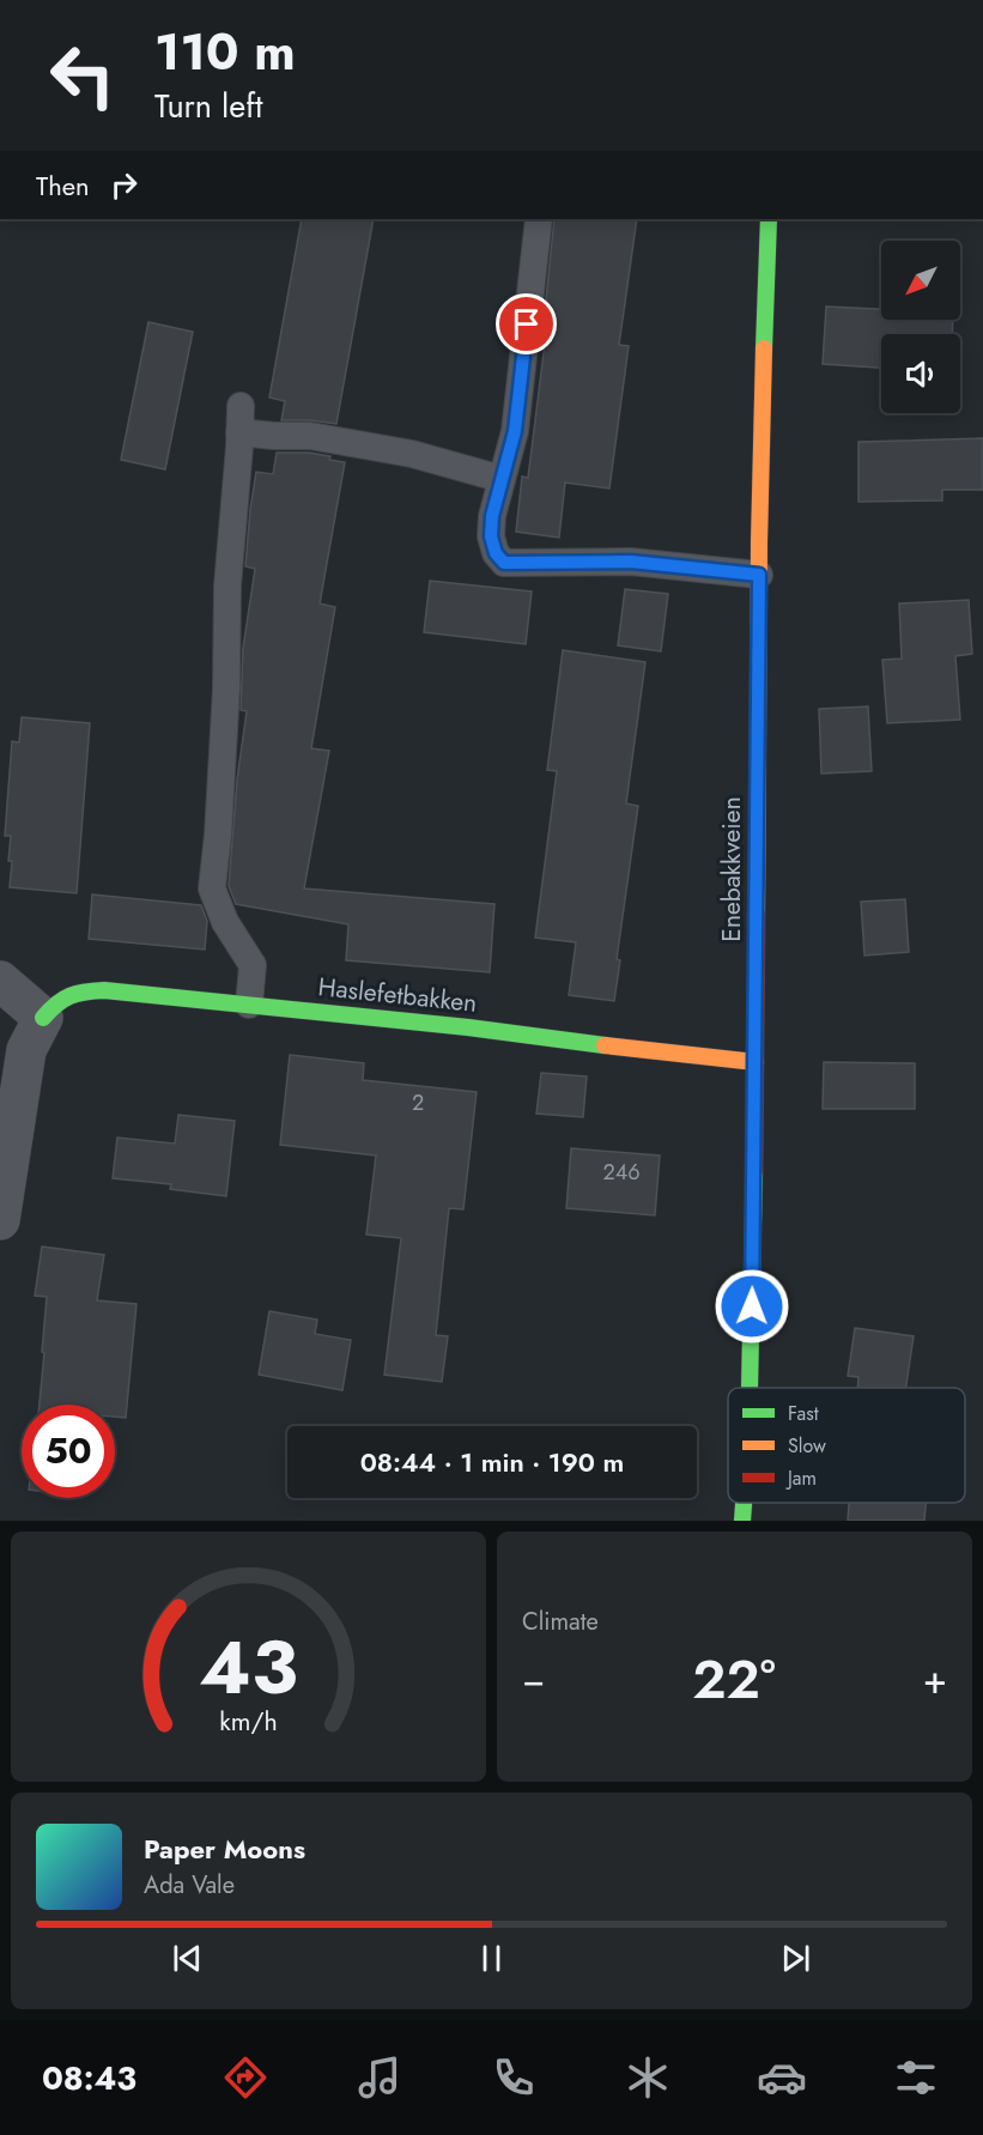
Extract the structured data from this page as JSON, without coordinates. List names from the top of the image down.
{
  "streets": {
    "main road": ["Enebakkveien", "Haslefetbakken"]
  },
  "crossings": [
    ["Enebakkveien", "Haslefetbakken"]
  ],
  "house_numbers": ["2", "246"],
  "legend": ["Fast", "Slow", "Jam"],
  "north": "bottom left",
  "page": {
    "turn": ["110 m", "Turn left"],
    "then": "Then",
    "limit": "50",
    "trip": "08:44 · 1 min · 190 m",
    "tile": "Climate",
    "heat": ["−", "22°", "+"],
    "song": ["Paper Moons", "Ada Vale"],
    "tabs": "08:43",
    "gauge": ["43", "km/h"]
  }
}
